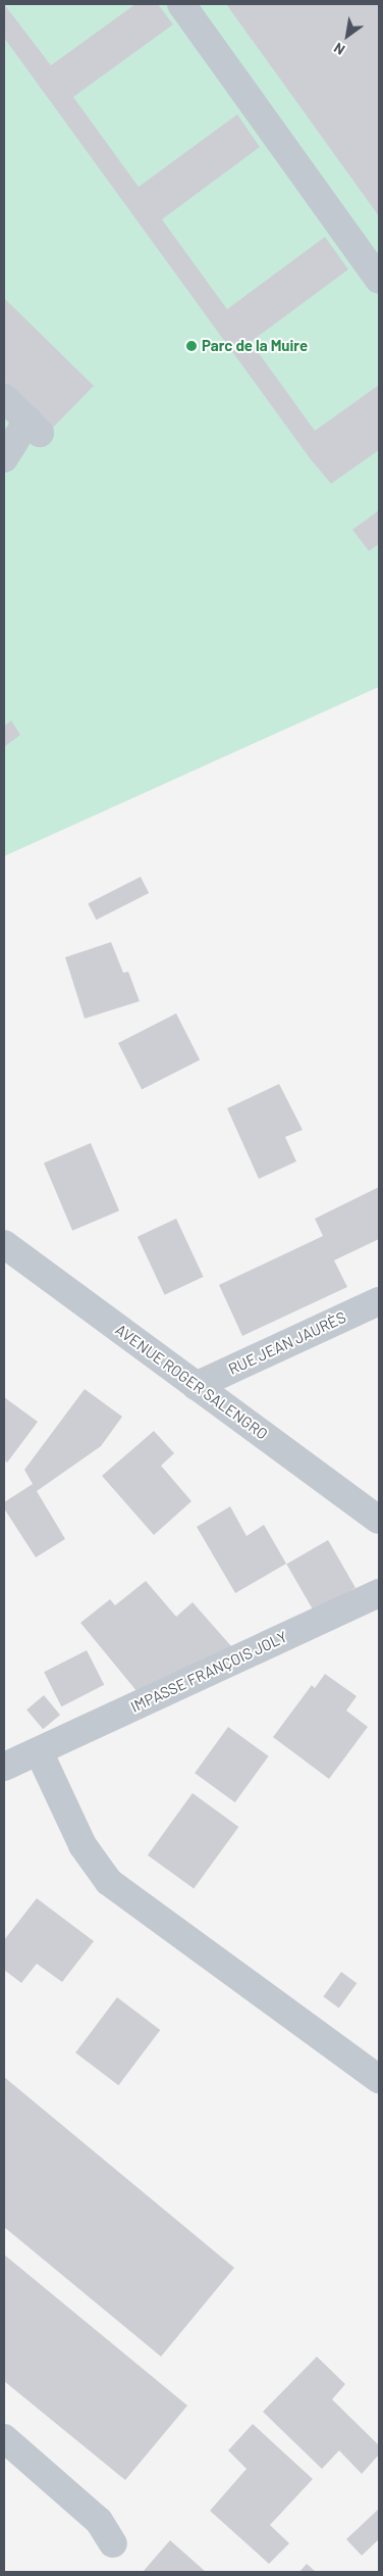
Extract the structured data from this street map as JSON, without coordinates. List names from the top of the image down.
{
  "streets": {
    "street": ["RUE JEAN JAURÈS", "AVENUE ROGER SALENGRO", "IMPASSE FRANÇOIS JOLY"]
  },
  "crossings": [
    ["RUE JEAN JAURÈS", "AVENUE ROGER SALENGRO"]
  ],
  "places": ["Parc de la Muire"],
  "north": "bottom left"
}
